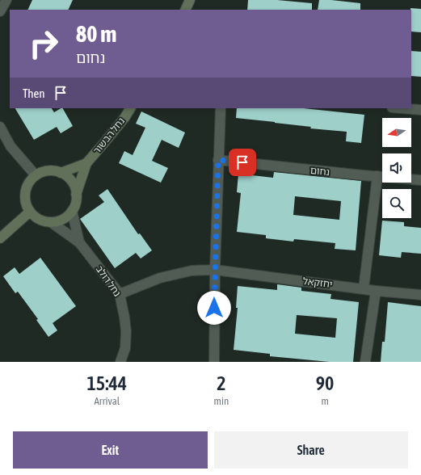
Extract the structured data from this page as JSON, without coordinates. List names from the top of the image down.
{
  "streets": {
    "street": [
      "נחל הבשור",
      "נחום",
      "נחל דולב",
      "יחזקאל"
    ]
  },
  "crossings": [
    ["נחל הבשור", "נחל דולב"],
    ["נחל דולב", "יחזקאל"]
  ],
  "north": "left",
  "page": {
    "turn": ["80 m", "נחום"],
    "then": "Then",
    "eta": [
      "15:44",
      "Arrival",
      "2",
      "min",
      "90",
      "m"
    ],
    "buttons": ["Exit", "Share"]
  }
}
